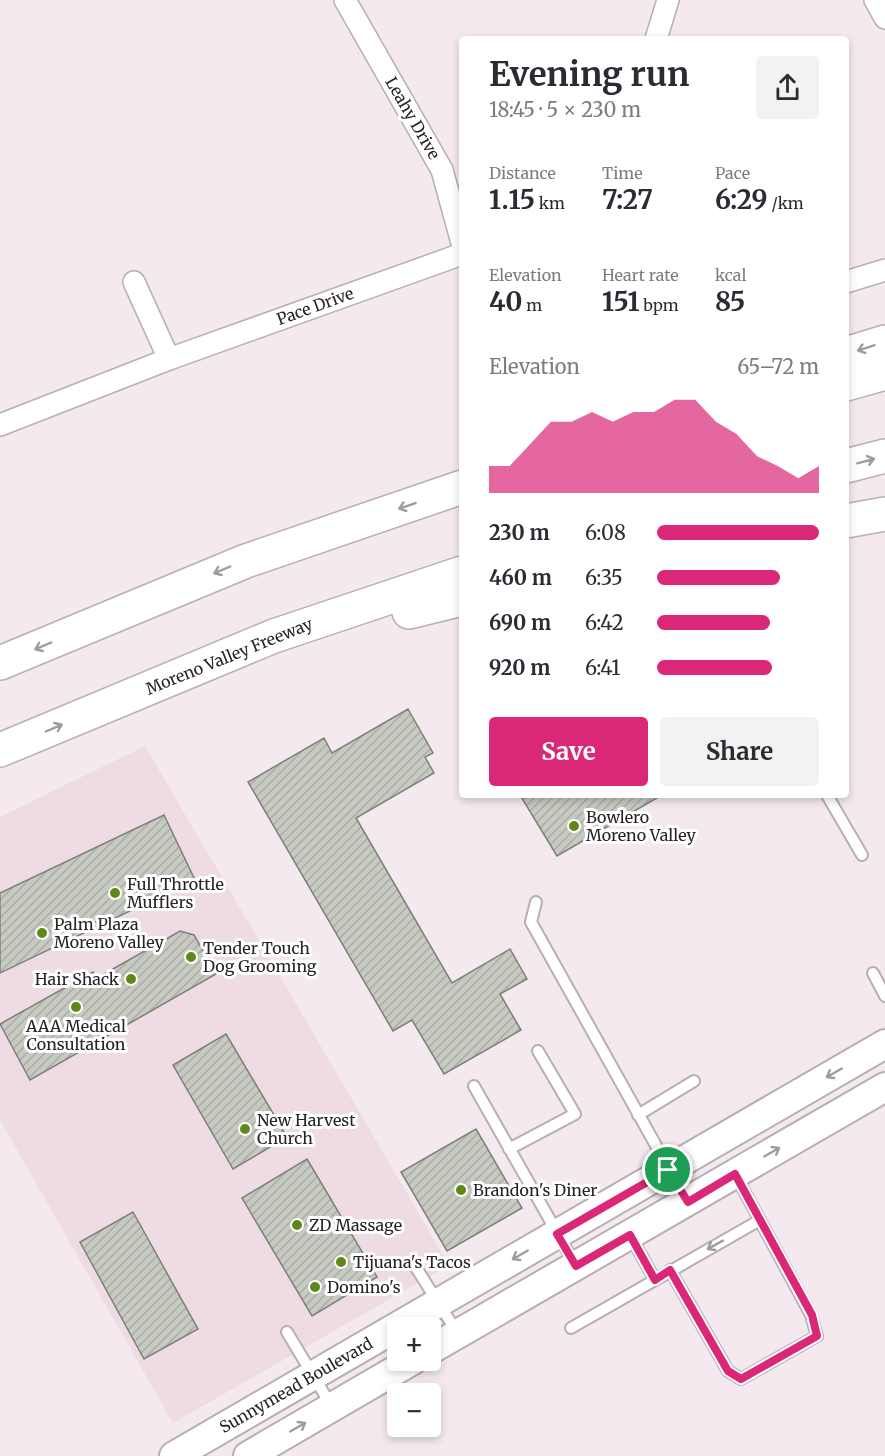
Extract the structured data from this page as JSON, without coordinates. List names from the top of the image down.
{
  "streets": {
    "highway": ["Moreno Valley Freeway"],
    "main road": ["Sunnymead Boulevard"],
    "street": ["Leahy Drive", "Pace Drive"]
  },
  "places": [
    "Bowlero Moreno Valley",
    "Full Throttle Mufflers",
    "Palm Plaza Moreno Valley",
    "Tender Touch Dog Grooming",
    "Hair Shack",
    "AAA Medical Consultation",
    "New Harvest Church",
    "Brandon's Diner",
    "ZD Massage",
    "Tijuana's Tacos",
    "Domino's"
  ],
  "page": {
    "heading": ["Evening run", "18:45 · 5 × 230 m"],
    "stats": [
      ["Distance", "1.15 km"],
      ["Time", "7:27"],
      ["Pace", "6:29 /km"],
      ["Elevation", "40 m"],
      ["Heart rate", "151 bpm"],
      ["kcal", "85"]
    ],
    "chart": ["Elevation", "65–72 m"],
    "list": [
      {
        "name": "230 m",
        "note": "6:08"
      },
      {
        "name": "460 m",
        "note": "6:35"
      },
      {
        "name": "690 m",
        "note": "6:42"
      },
      {
        "name": "920 m",
        "note": "6:41"
      }
    ],
    "buttons": ["Save", "Share"],
    "map_buttons": ["+", "−"]
  }
}
